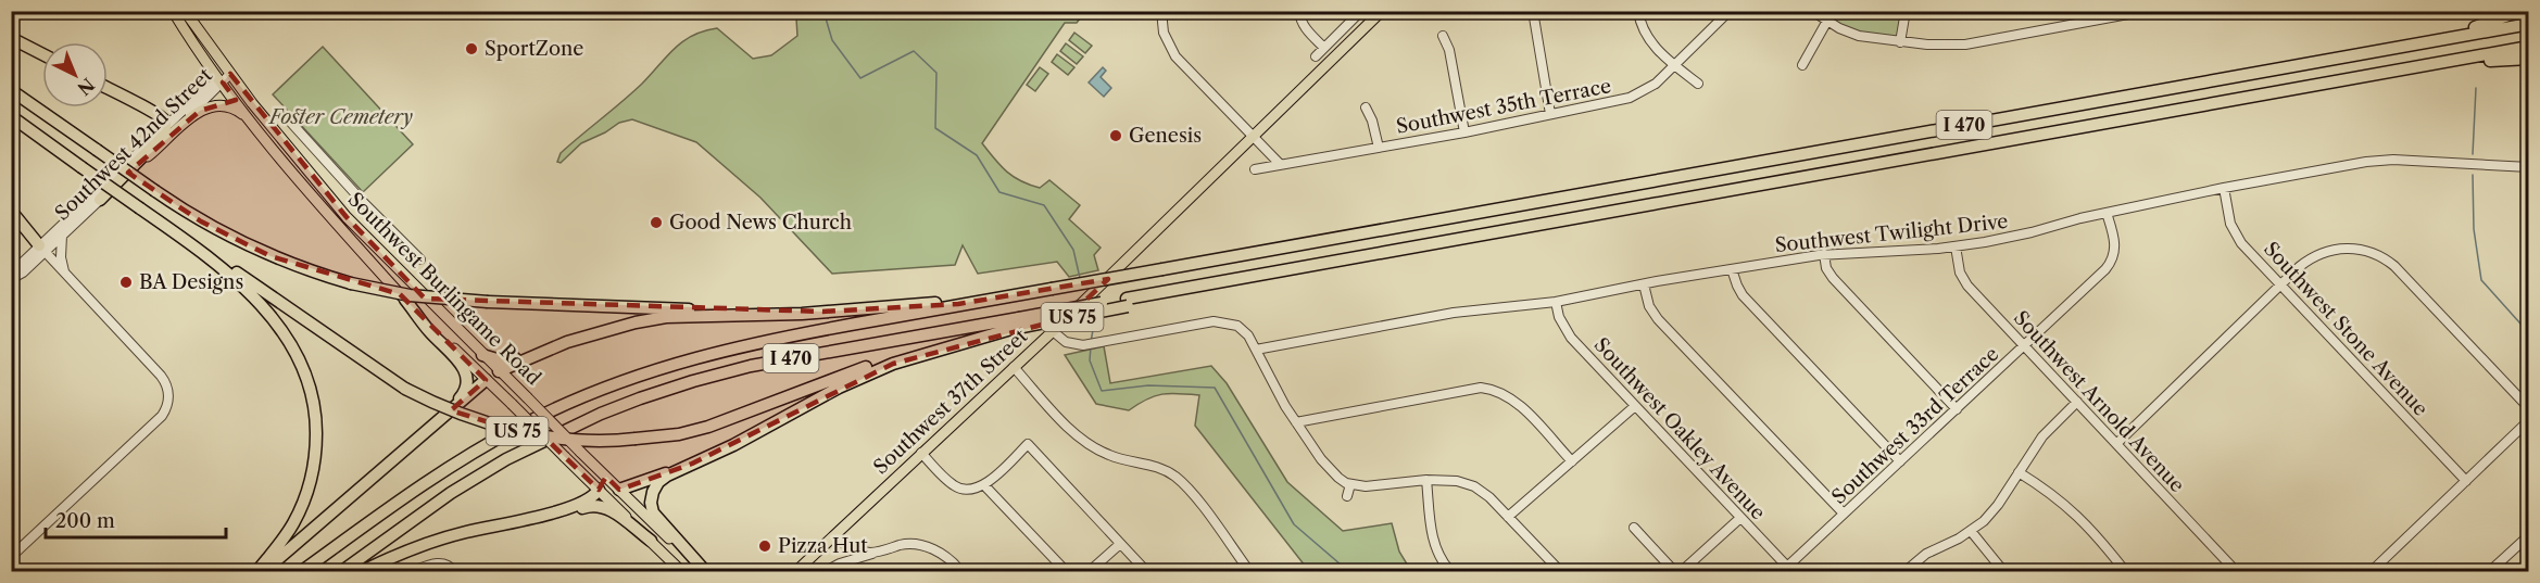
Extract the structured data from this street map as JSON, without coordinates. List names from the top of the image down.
{
  "streets": {
    "highway": ["I 470", "US 75"],
    "main road": ["Southwest Burlingame Road", "Southwest 37th Street"],
    "street": [
      "Southwest 35th Terrace",
      "Southwest 42nd Street",
      "Southwest Twilight Drive",
      "Southwest Stone Avenue",
      "Southwest Arnold Avenue",
      "Southwest 33rd Terrace",
      "Southwest Oakley Avenue"
    ]
  },
  "crossings": [
    ["I 470", "US 75"],
    ["Southwest 42nd Street", "Southwest Burlingame Road"],
    ["Southwest Twilight Drive", "Southwest Stone Avenue"],
    ["Southwest Twilight Drive", "Southwest Arnold Avenue"],
    ["Southwest Twilight Drive", "Southwest 33rd Terrace"],
    ["Southwest Twilight Drive", "Southwest Oakley Avenue"],
    ["Southwest Arnold Avenue", "Southwest 33rd Terrace"],
    ["Southwest 33rd Terrace", "Southwest Oakley Avenue"]
  ],
  "parks": ["Foster Cemetery"],
  "places": [
    "SportZone",
    "Genesis",
    "Good News Church",
    "BA Designs",
    "Pizza Hut"
  ],
  "scale_bar": "200 m",
  "north": "bottom right"
}
